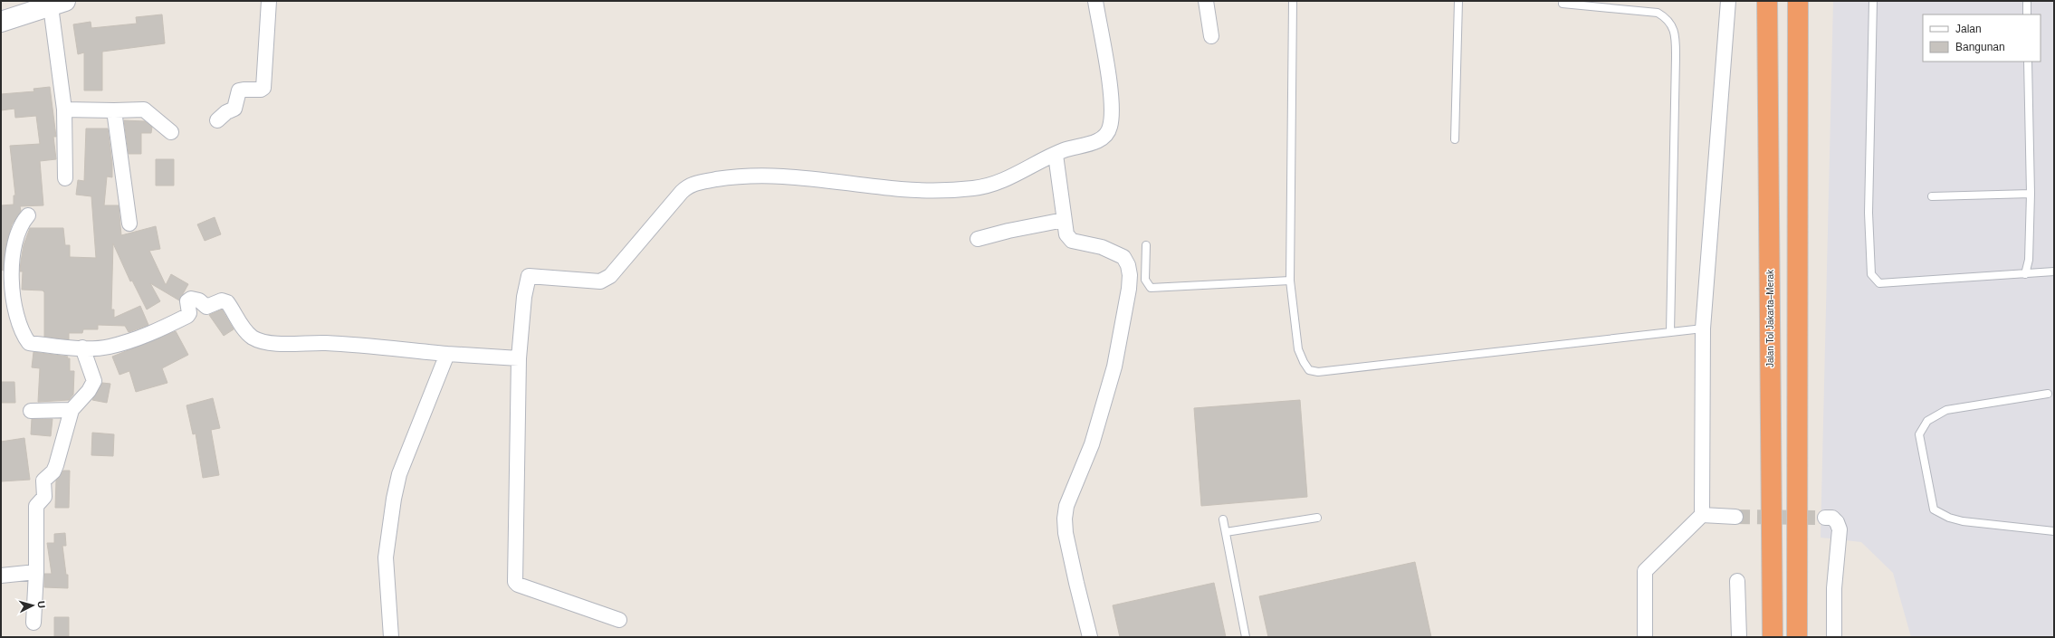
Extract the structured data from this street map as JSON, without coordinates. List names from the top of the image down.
{
  "streets": {
    "highway": ["Jalan Tol Jakarta–Merak"]
  },
  "legend": ["Jalan", "Bangunan"],
  "north": "right"
}
